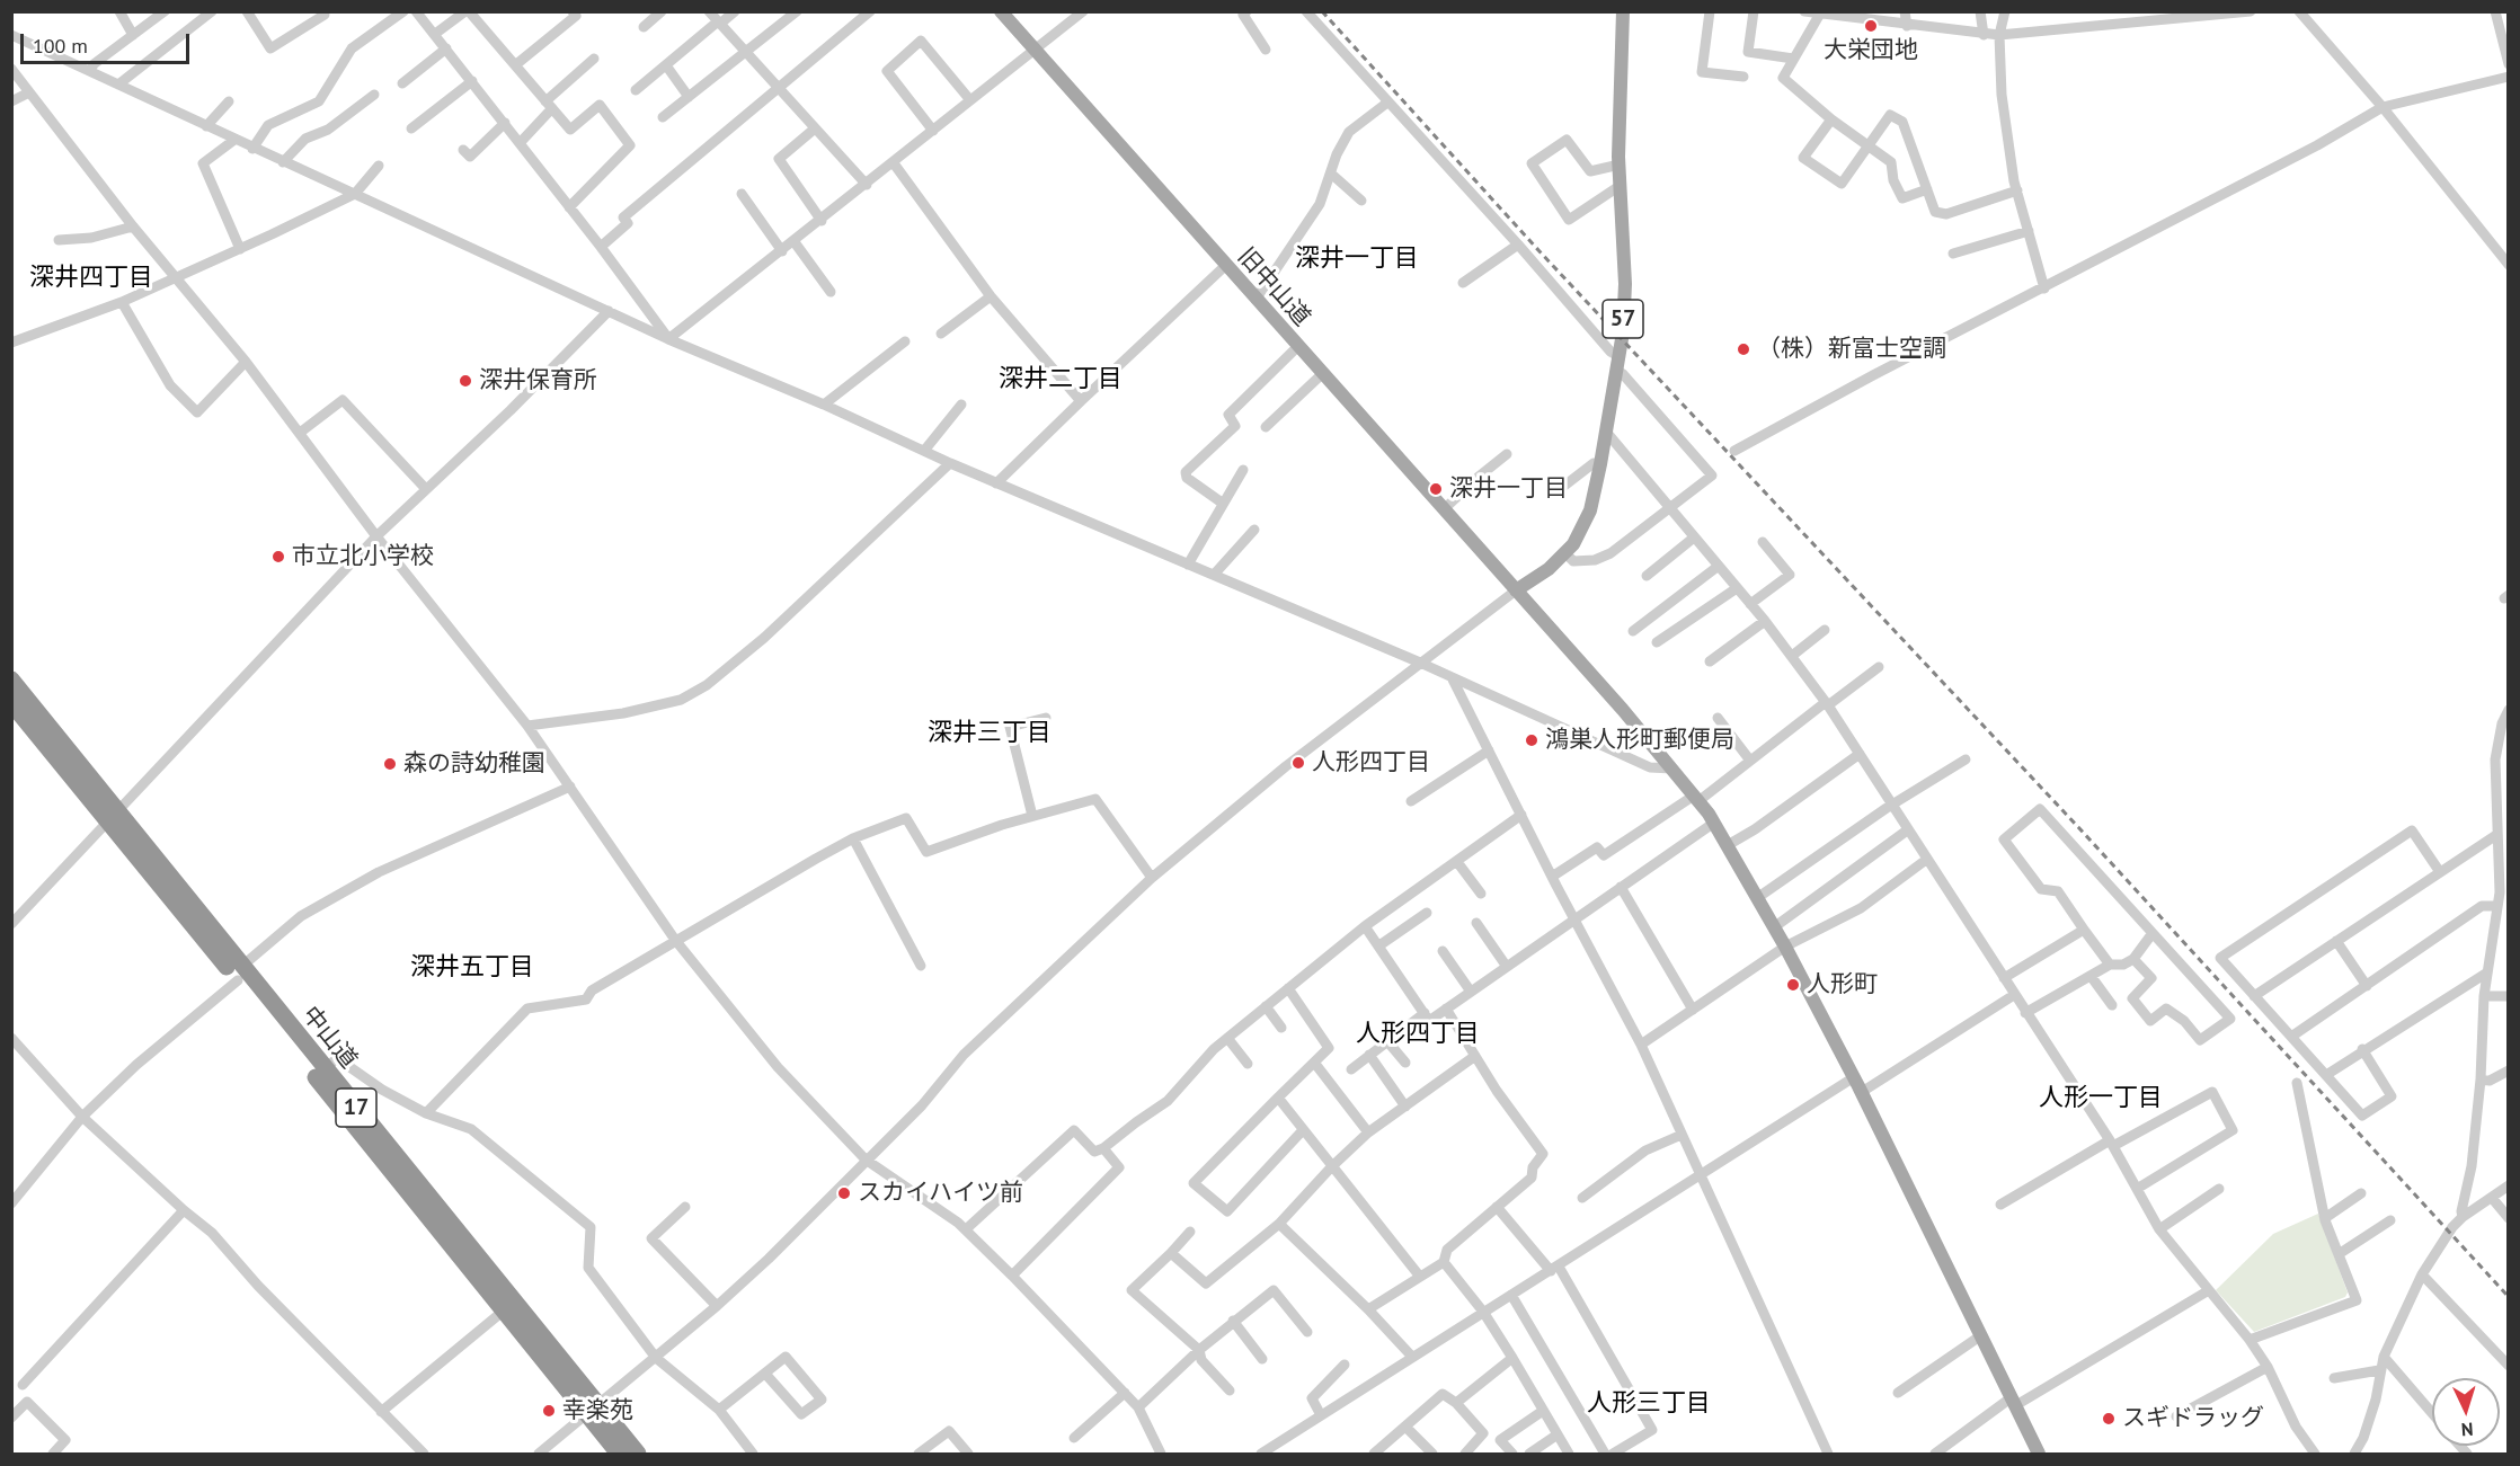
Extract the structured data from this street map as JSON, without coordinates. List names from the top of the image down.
{
  "streets": {
    "highway": ["中山道", "17"],
    "main road": ["旧中山道", "57"]
  },
  "crossings": [
    ["旧中山道", "57"]
  ],
  "districts": [
    "深井一丁目",
    "深井四丁目",
    "深井二丁目",
    "深井三丁目",
    "深井五丁目",
    "人形四丁目",
    "人形一丁目",
    "人形三丁目"
  ],
  "places": [
    "大栄団地",
    "（株）新富士空調",
    "深井保育所",
    "深井一丁目",
    "市立北小学校",
    "鴻巣人形町郵便局",
    "人形四丁目",
    "森の詩幼稚園",
    "人形町",
    "スカイハイツ前",
    "幸楽苑",
    "スギドラッグ"
  ],
  "scale_bar": "100 m",
  "north": "bottom"
}
